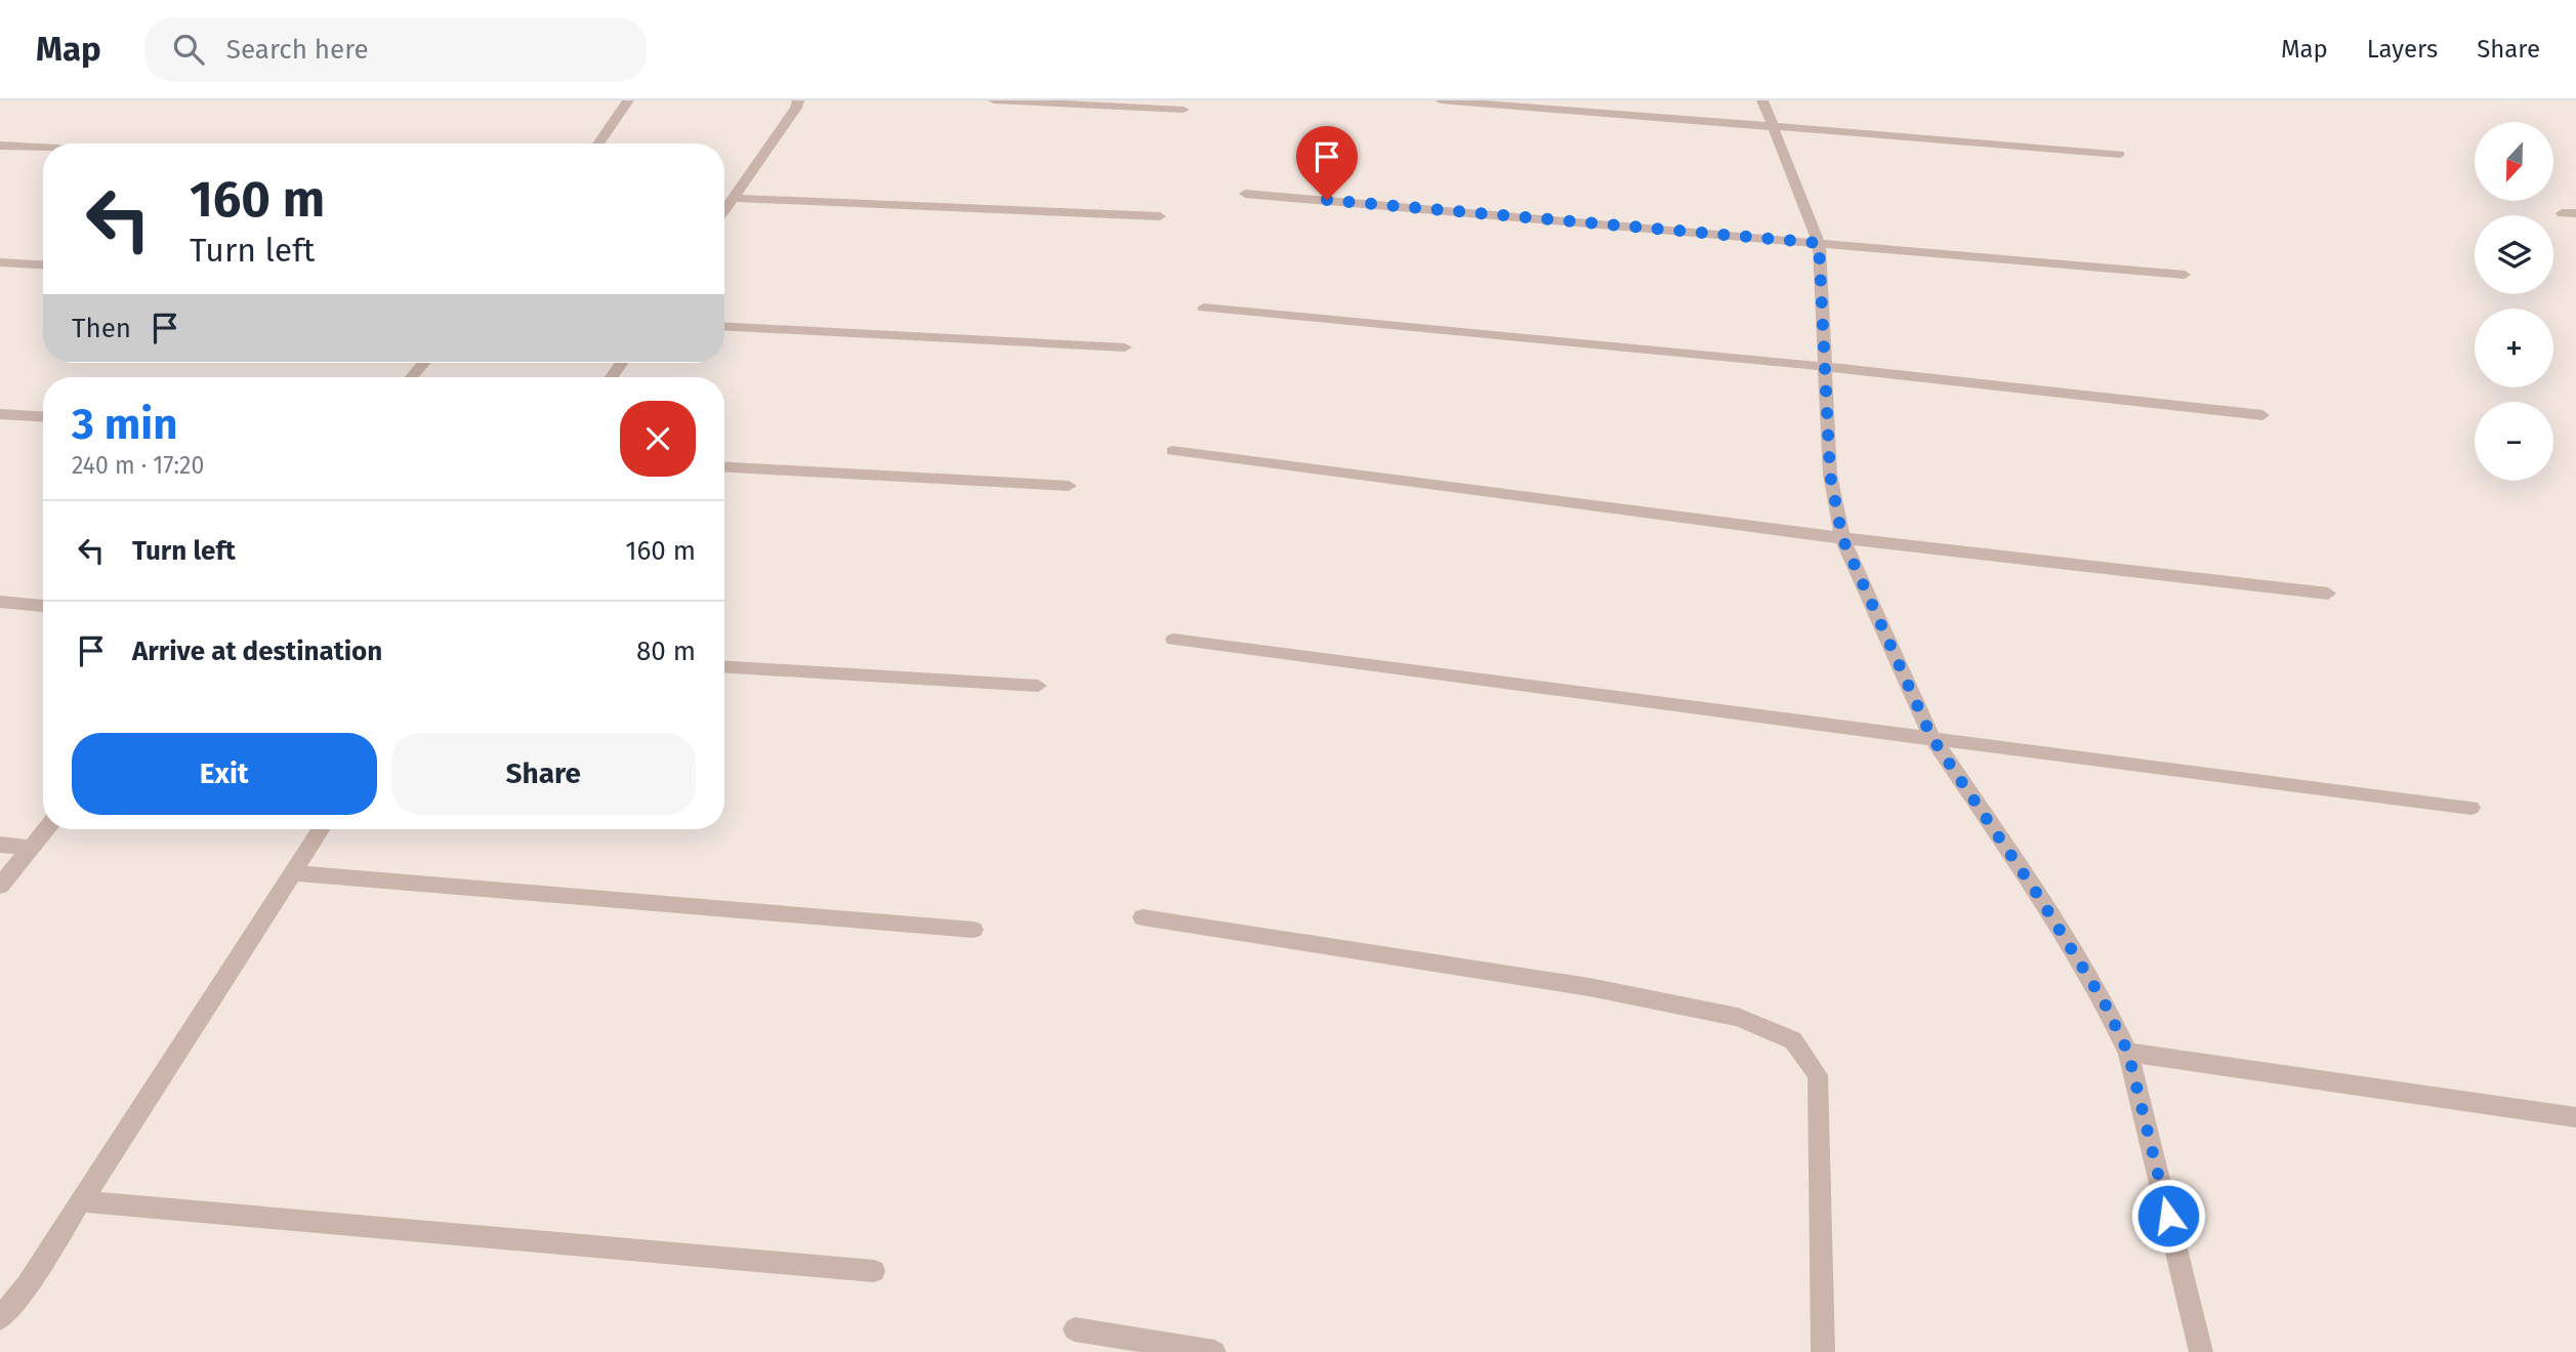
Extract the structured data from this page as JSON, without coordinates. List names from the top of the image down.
{
  "north": "bottom",
  "page": {
    "header": "Map",
    "search": "Search here",
    "nav": ["Map", "Layers", "Share"],
    "map_buttons": ["+", "−"],
    "turn": ["160 m", "Turn left"],
    "then": "Then",
    "heading": ["3 min", "240 m · 17:20"],
    "list": [
      {
        "name": "Turn left",
        "value": "160 m"
      },
      {
        "name": "Arrive at destination",
        "value": "80 m"
      }
    ],
    "buttons": ["Exit", "Share"]
  }
}
